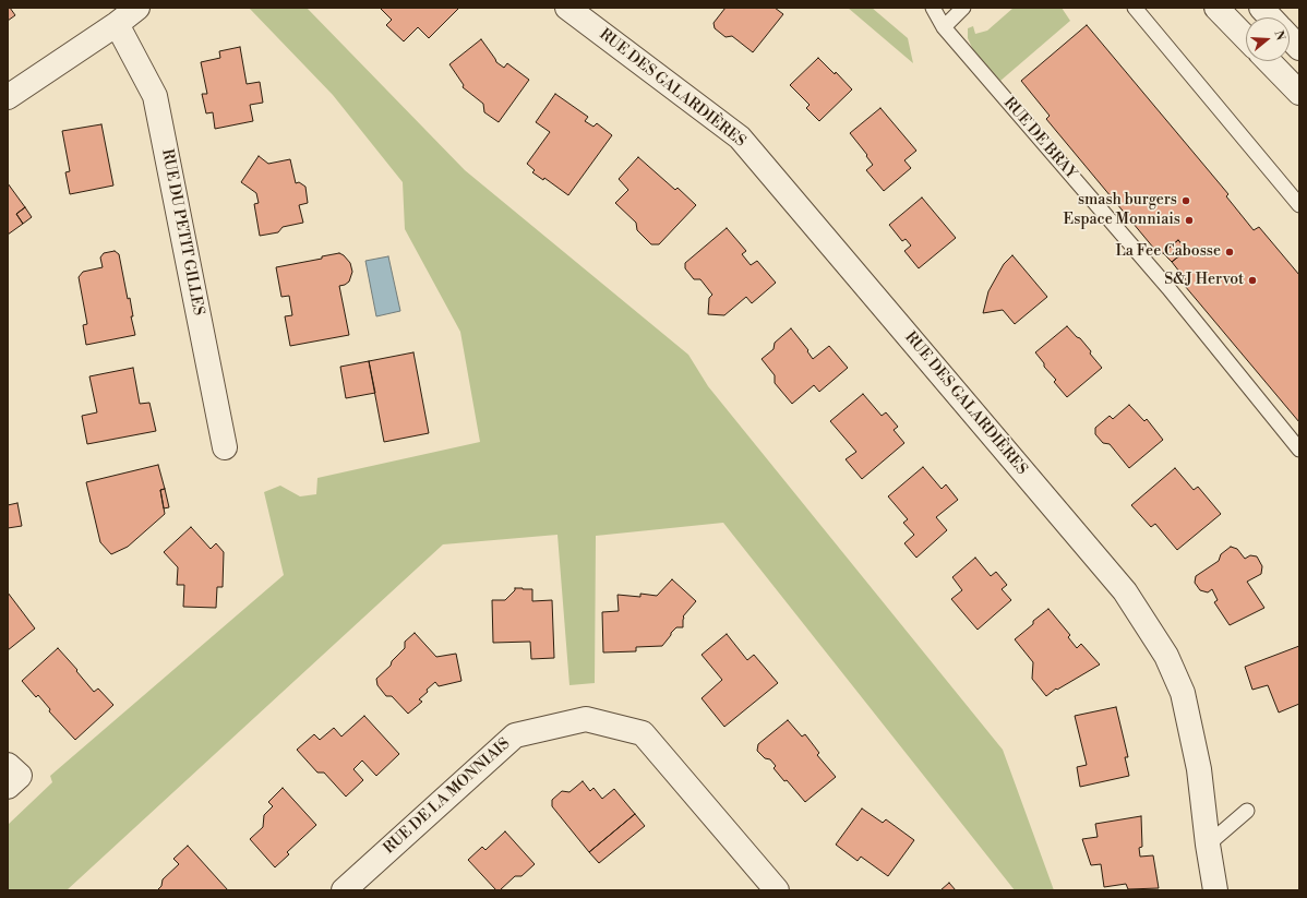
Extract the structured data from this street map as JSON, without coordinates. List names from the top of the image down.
{
  "streets": {
    "street": ["RUE DES GALARDIÈRES", "RUE DU PETIT GILLES", "RUE DE LA MONNIAIS"],
    "lane": ["RUE DE BRAY"]
  },
  "places": [
    "smash burgers",
    "Espace Monniais",
    "La Fee Cabosse",
    "S&J Hervot"
  ],
  "north": "right"
}
